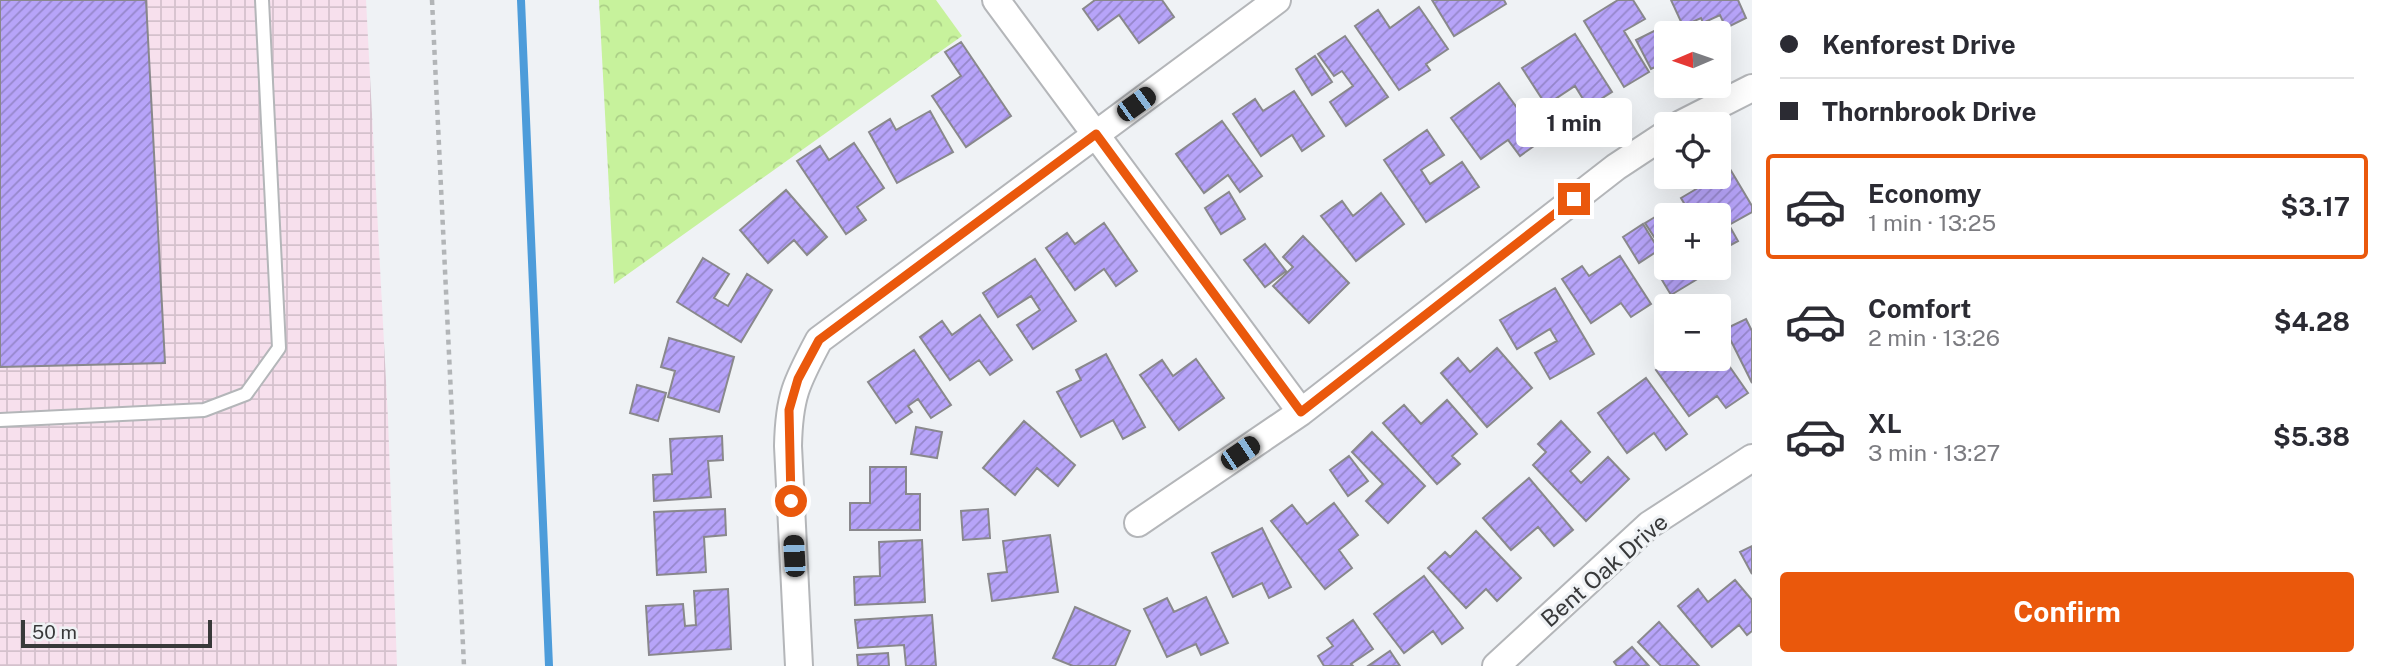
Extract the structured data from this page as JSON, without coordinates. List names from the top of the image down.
{
  "streets": {
    "street": ["Bent Oak Drive"]
  },
  "scale_bar": "50 m",
  "north": "left",
  "page": {
    "banner": ["Kenforest Drive", "Thornbrook Drive"],
    "map_buttons": ["+", "−"],
    "bubble": "1 min",
    "list": [
      {
        "name": "Economy",
        "note": "1 min · 13:25",
        "value": "$3.17"
      },
      {
        "name": "Comfort",
        "note": "2 min · 13:26",
        "value": "$4.28"
      },
      {
        "name": "XL",
        "note": "3 min · 13:27",
        "value": "$5.38"
      }
    ],
    "buttons": "Confirm",
    "scale": "50 m"
  }
}
